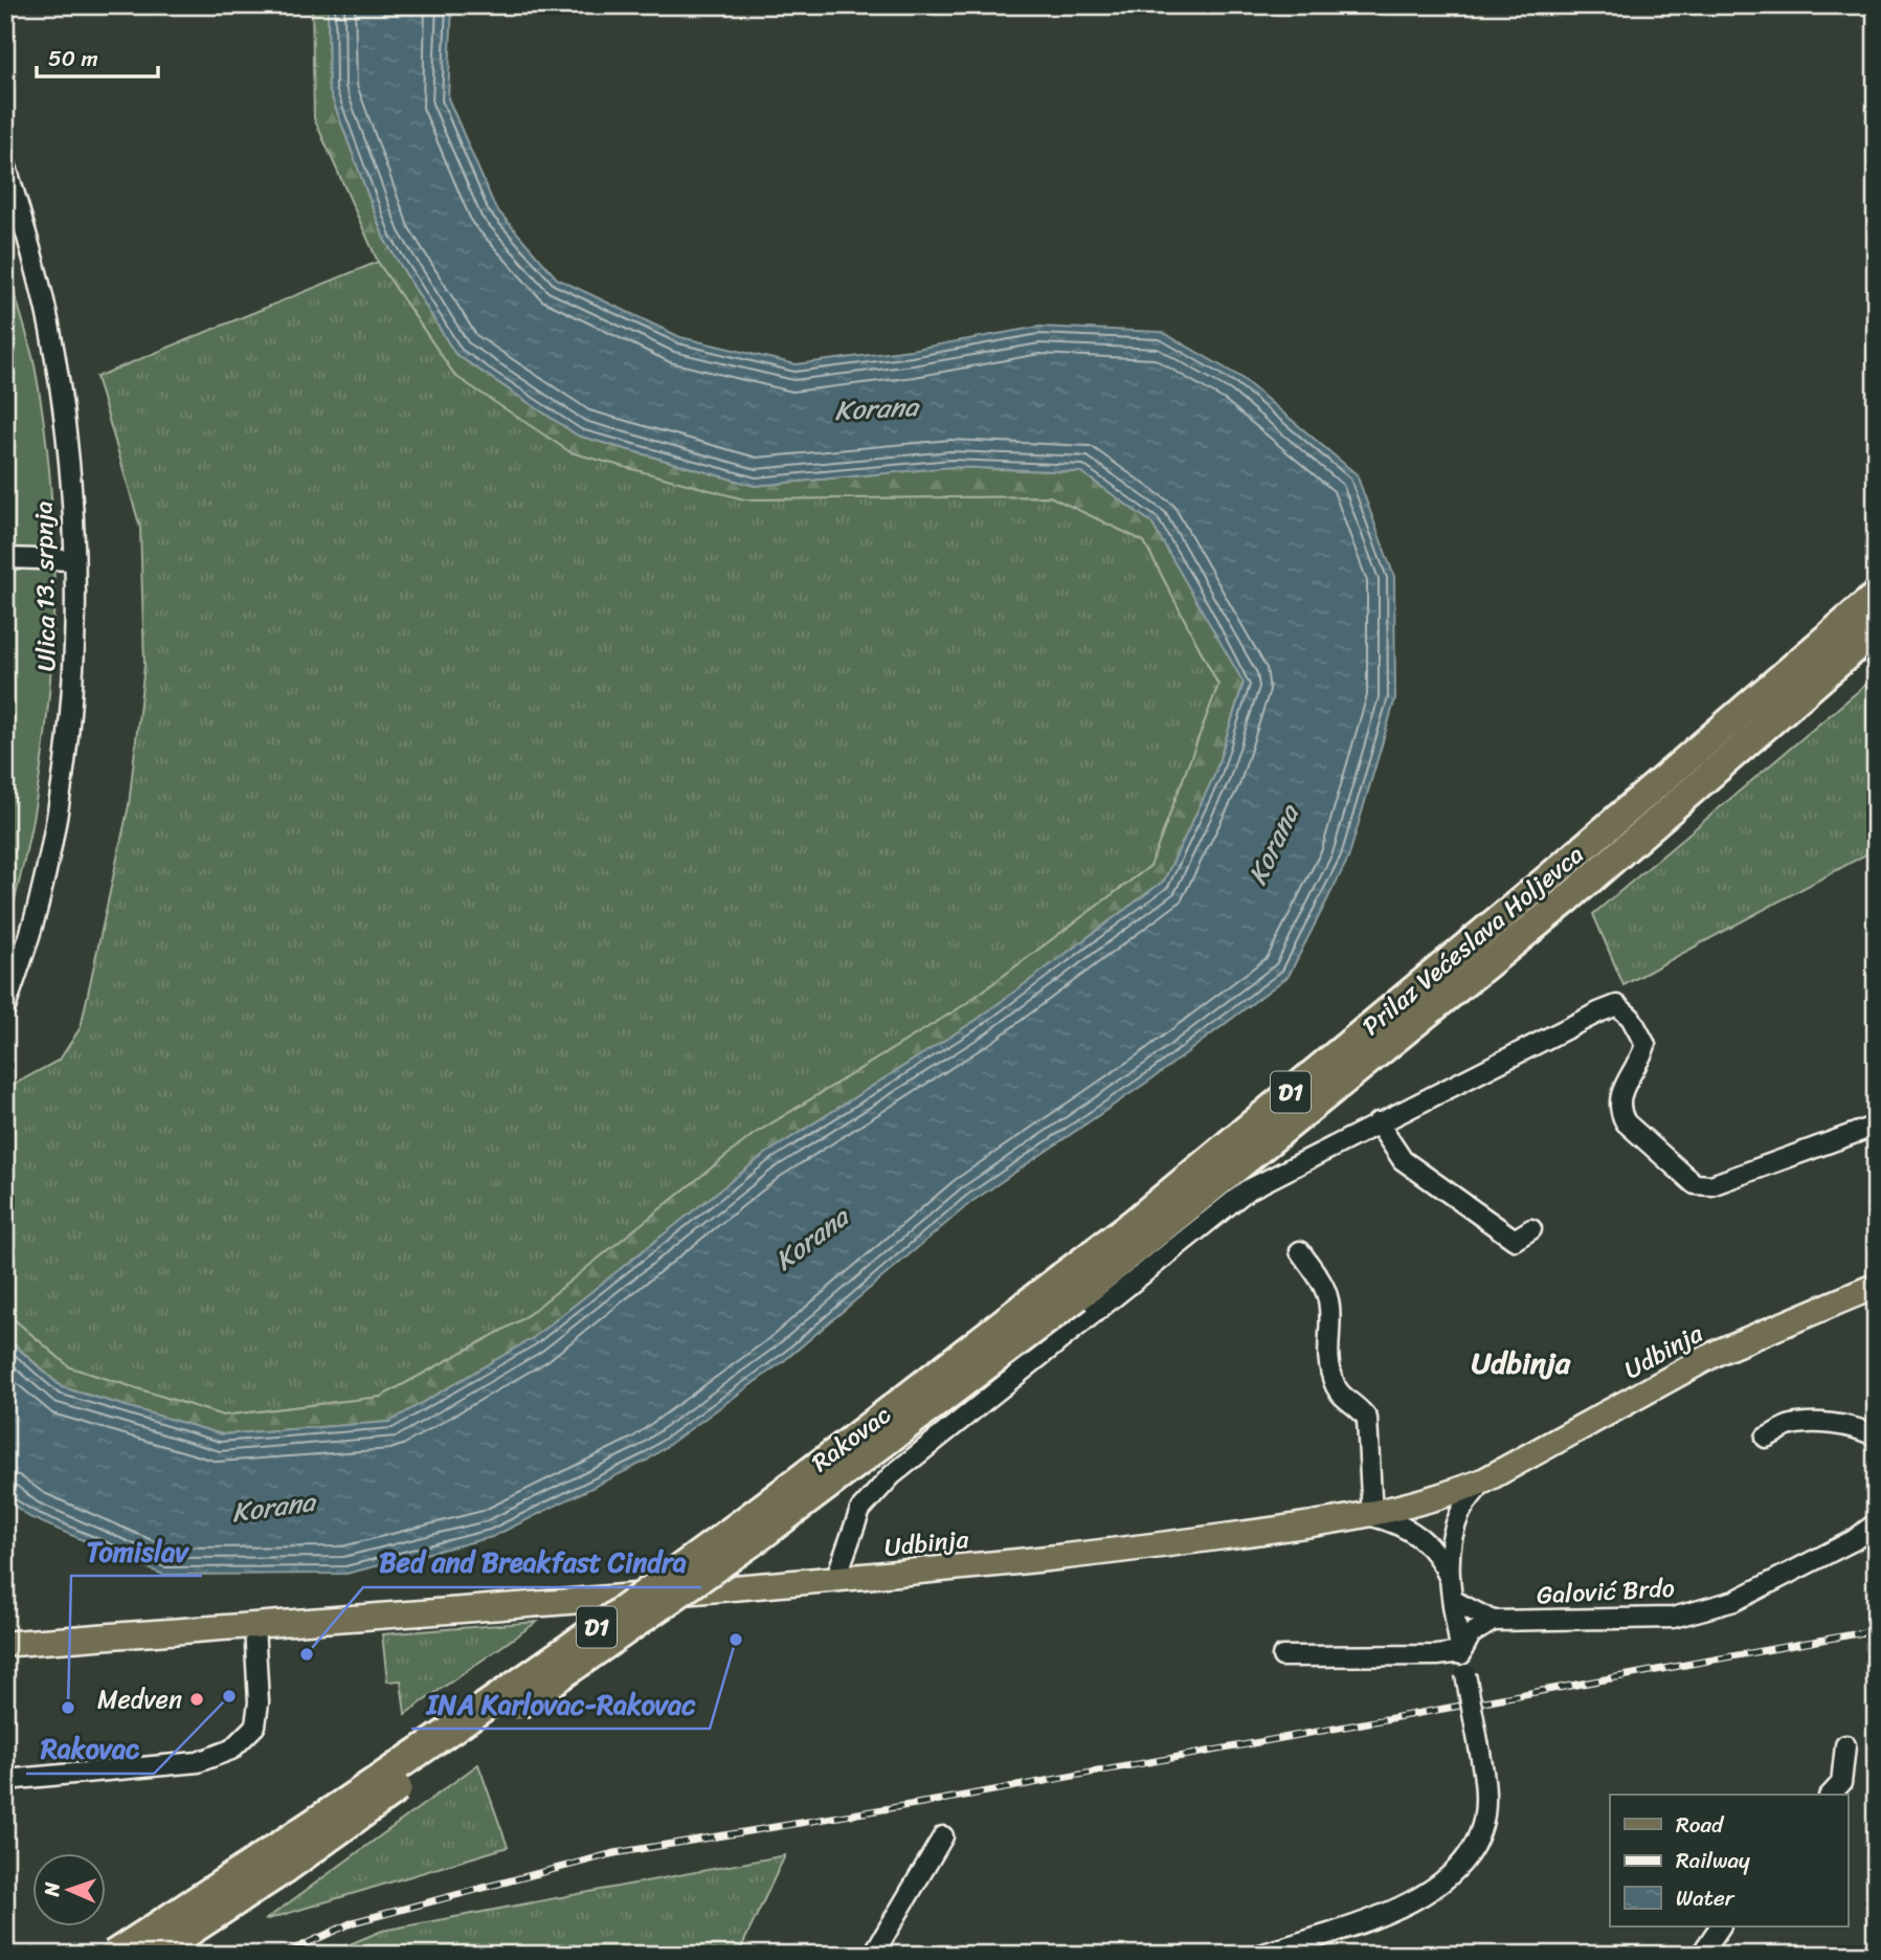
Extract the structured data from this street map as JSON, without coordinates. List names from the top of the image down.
{
  "streets": {
    "highway": ["Prilaz Većeslava Holjevca", "D1", "Rakovac"],
    "main road": ["Udbinja"],
    "street": ["Ulica 13. srpnja", "Galović Brdo"]
  },
  "crossings": [
    ["Prilaz Većeslava Holjevca", "Rakovac"],
    ["Udbinja", "Galović Brdo"]
  ],
  "districts": ["Udbinja"],
  "water": ["Korana"],
  "places": [
    "INA Karlovac-Rakovac",
    "Bed and Breakfast Cindra",
    "Rakovac",
    "Medven",
    "Tomislav"
  ],
  "legend": ["Road", "Railway", "Water"],
  "scale_bar": "50 m",
  "north": "left"
}
